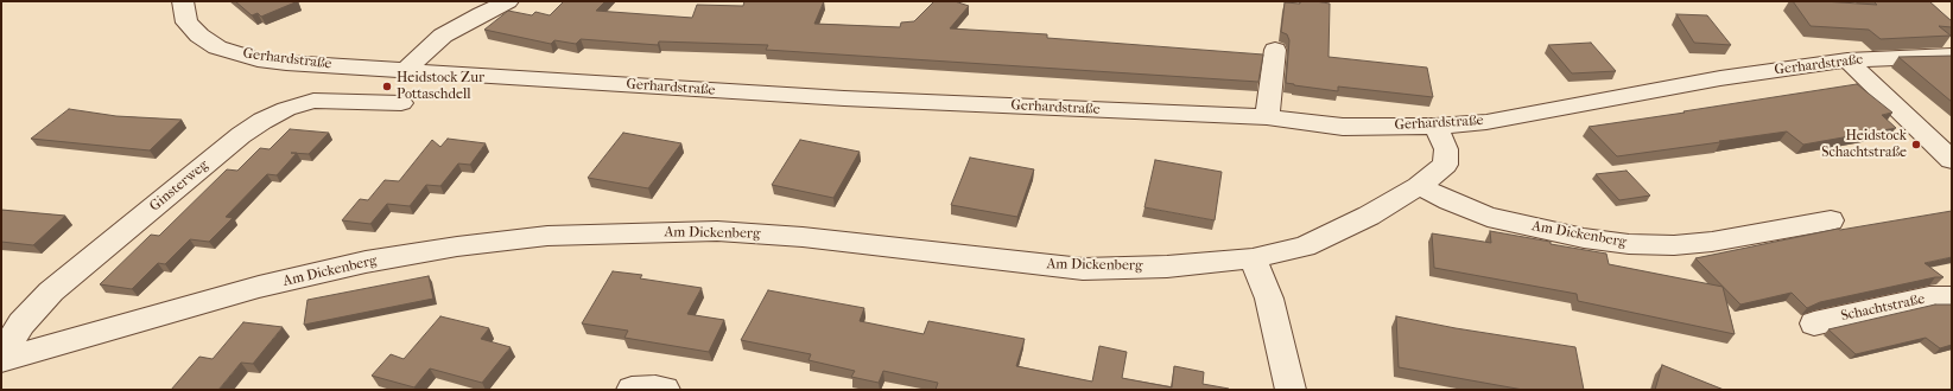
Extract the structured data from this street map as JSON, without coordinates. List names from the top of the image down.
{
  "streets": {
    "street": [
      "Gerhardstraße",
      "Ginsterweg",
      "Am Dickenberg",
      "Schachtstraße"
    ]
  },
  "crossings": [
    ["Gerhardstraße", "Am Dickenberg"],
    ["Ginsterweg", "Am Dickenberg"]
  ],
  "places": ["Heidstock Zur Pottaschdell", "Heidstock Schachtstraße"]
}
